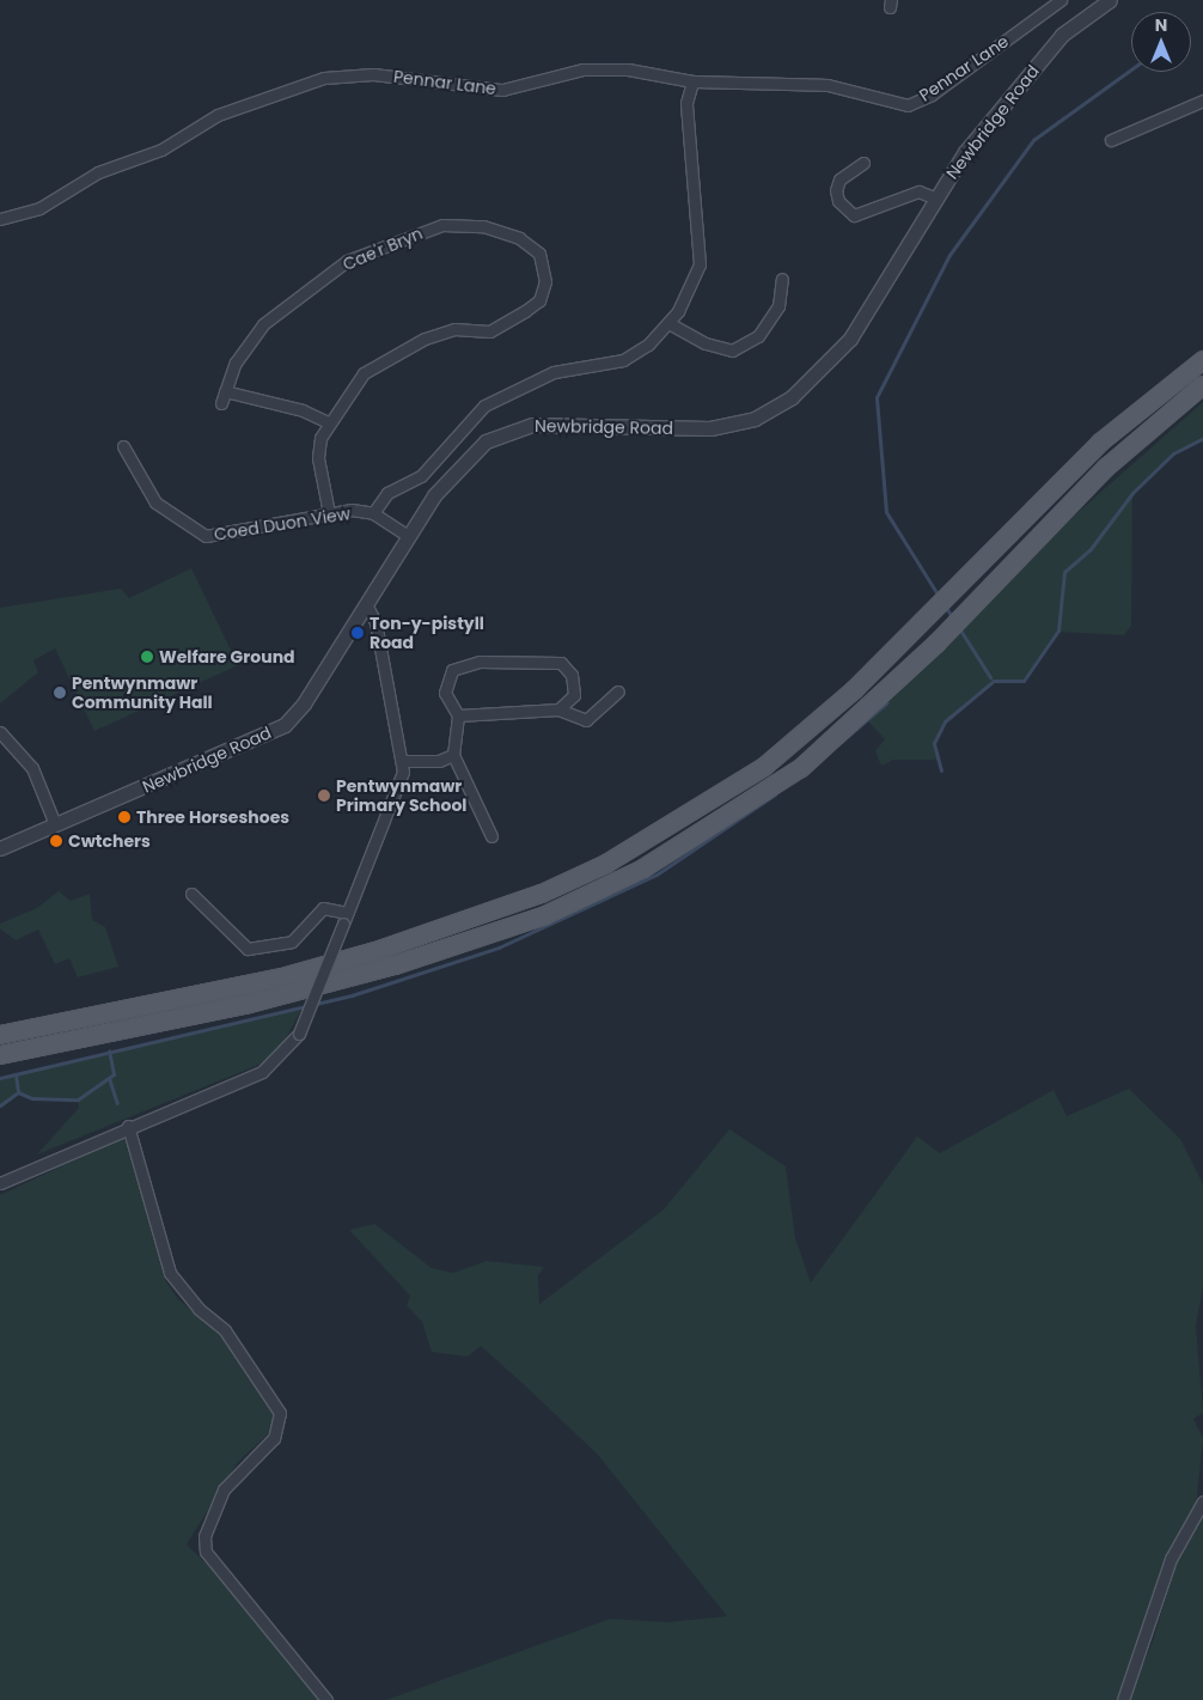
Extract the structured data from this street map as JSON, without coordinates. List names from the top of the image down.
{
  "streets": {
    "street": [
      "Pennar Lane",
      "Newbridge Road",
      "Cae'r Bryn",
      "Coed Duon View"
    ]
  },
  "crossings": [
    ["Newbridge Road", "Coed Duon View"],
    ["Cae'r Bryn", "Coed Duon View"]
  ],
  "places": [
    "Ton-y-pistyll Road",
    "Welfare Ground",
    "Pentwynmawr Community Hall",
    "Pentwynmawr Primary School",
    "Three Horseshoes",
    "Cwtchers"
  ],
  "north": "top"
}
